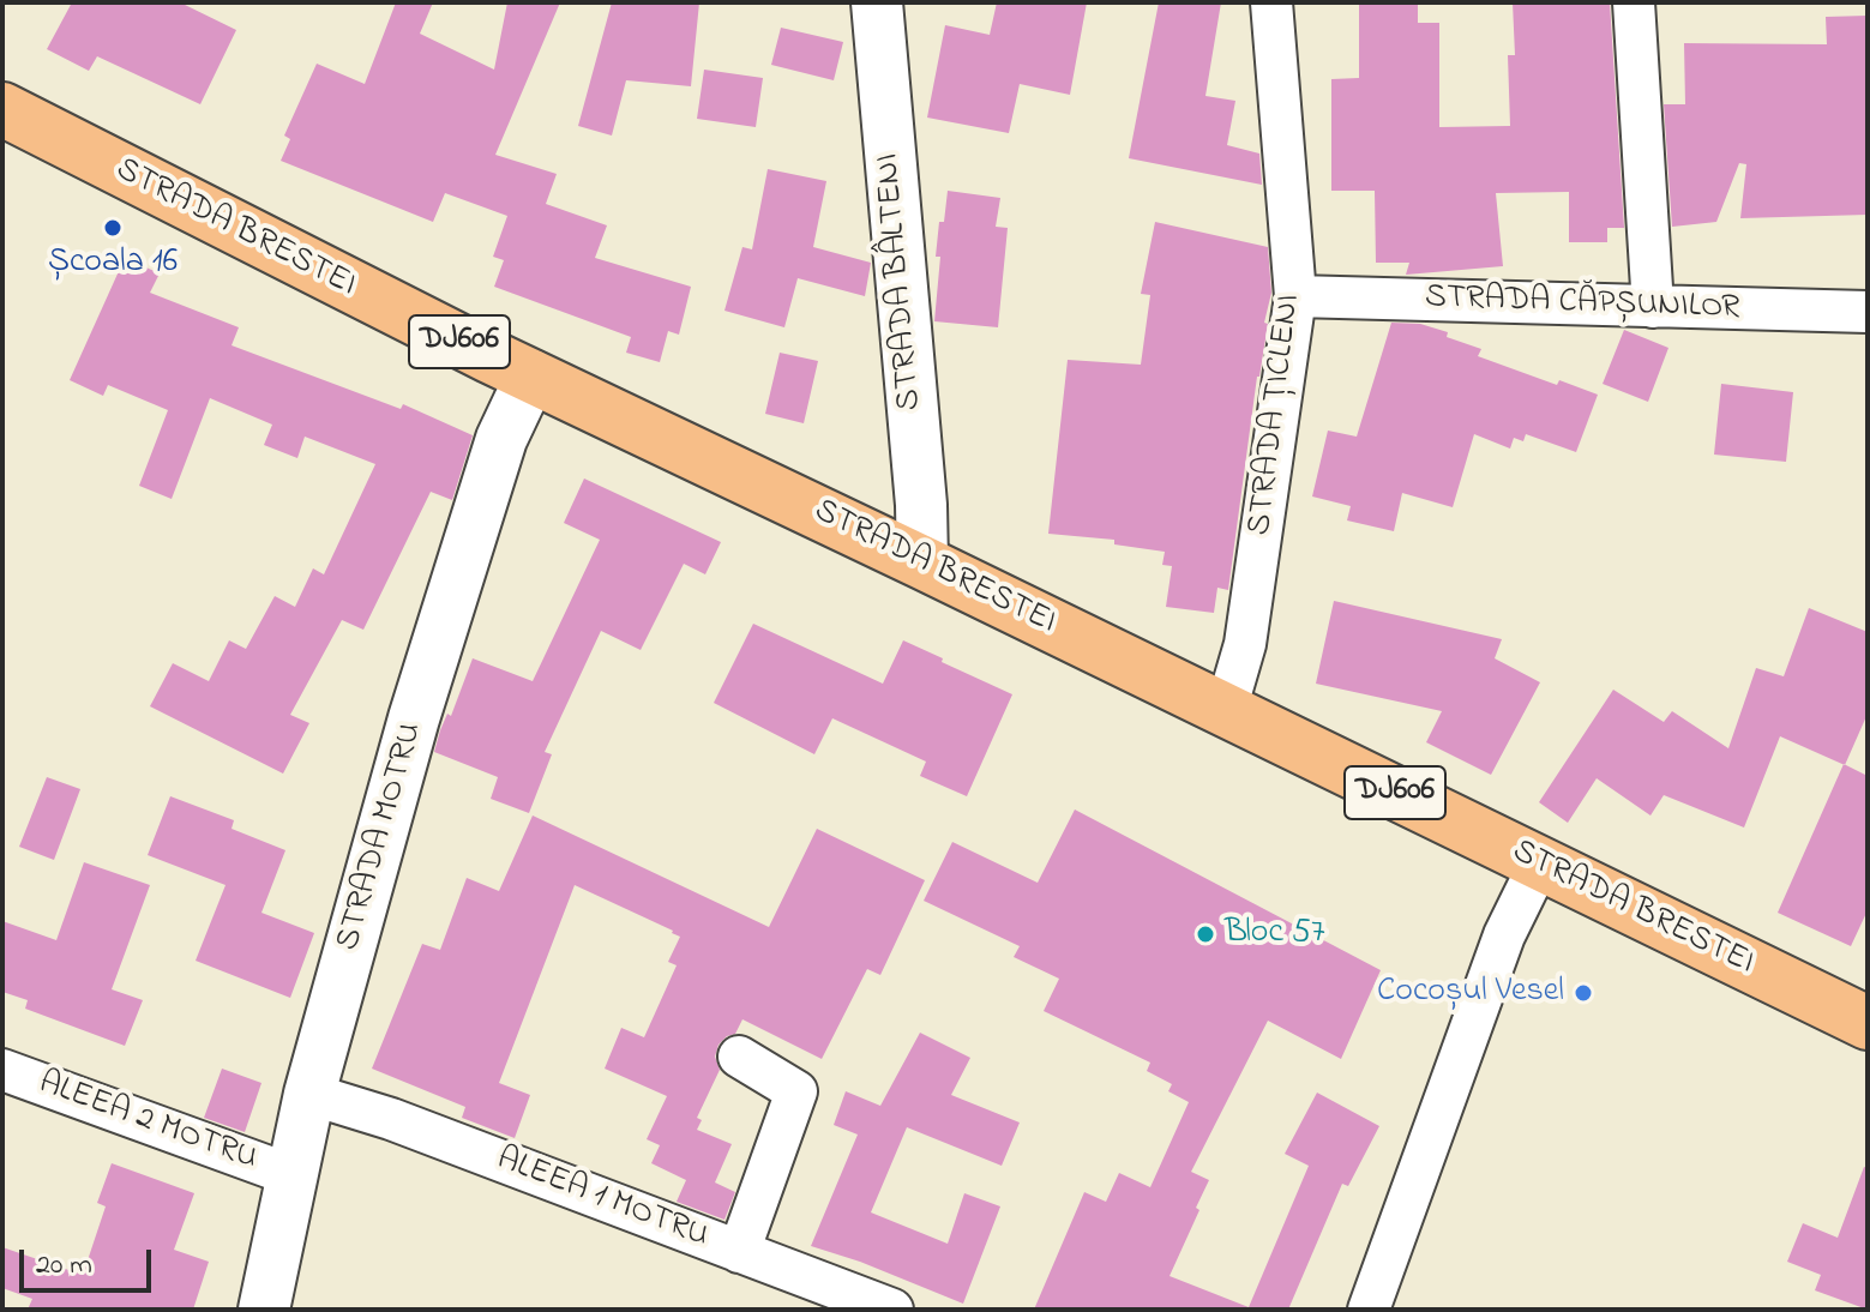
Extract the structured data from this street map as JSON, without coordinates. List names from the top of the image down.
{
  "streets": {
    "main road": ["STRADA BRESTEI", "DJ606"],
    "street": [
      "STRADA BÂLTENI",
      "STRADA CĂPȘUNILOR",
      "STRADA ȚICLENI",
      "STRADA MOTRU",
      "ALEEA 2 MOTRU",
      "ALEEA 1 MOTRU"
    ]
  },
  "crossings": [
    ["STRADA BRESTEI", "STRADA BÂLTENI"],
    ["STRADA BRESTEI", "STRADA ȚICLENI"],
    ["STRADA BRESTEI", "STRADA MOTRU"],
    ["STRADA CĂPȘUNILOR", "STRADA ȚICLENI"],
    ["STRADA MOTRU", "ALEEA 2 MOTRU"],
    ["STRADA MOTRU", "ALEEA 1 MOTRU"]
  ],
  "places": ["Școala 16", "Bloc 57", "Cocoșul Vesel"],
  "scale_bar": "20 m"
}
